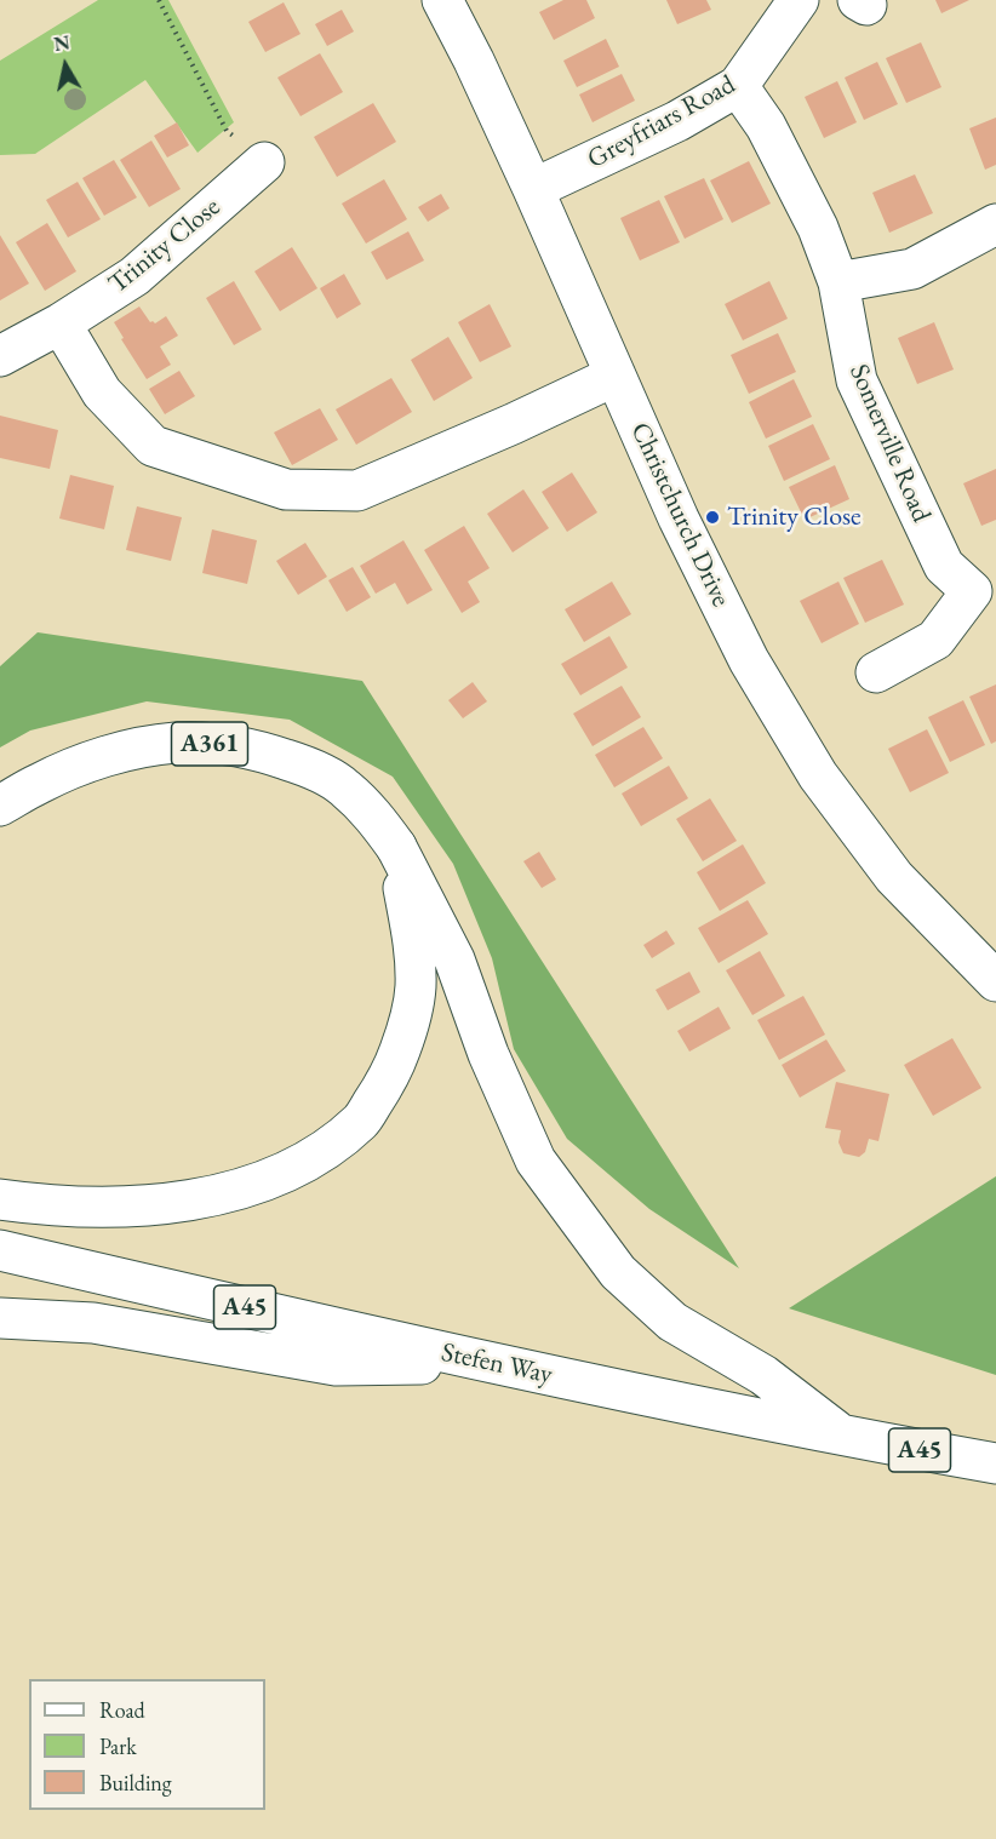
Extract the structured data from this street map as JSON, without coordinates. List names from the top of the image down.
{
  "streets": {
    "main road": [
      "Greyfriars Road",
      "Trinity Close",
      "Somerville Road",
      "Christchurch Drive",
      "A361",
      "A45",
      "Stefen Way"
    ]
  },
  "crossings": [
    ["Greyfriars Road", "Somerville Road"],
    ["Greyfriars Road", "Christchurch Drive"]
  ],
  "places": ["Trinity Close"],
  "legend": ["Road", "Park", "Building"],
  "north": "top"
}
